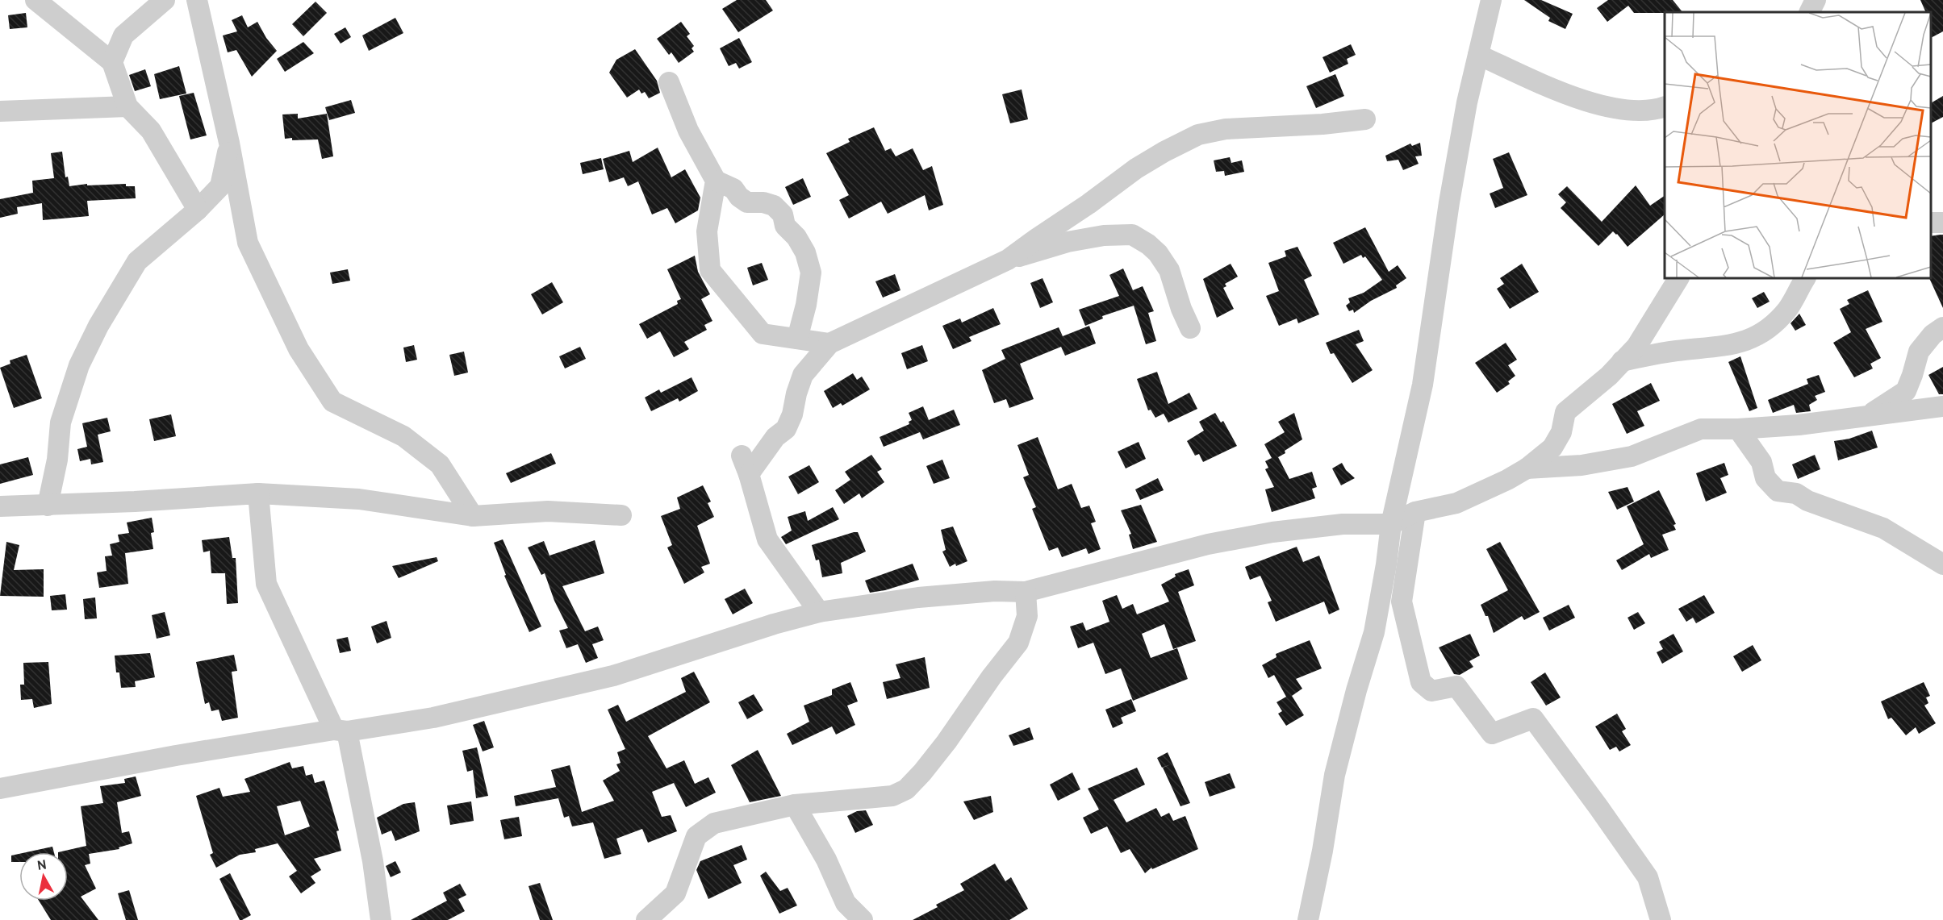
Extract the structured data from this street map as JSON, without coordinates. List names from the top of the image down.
{
  "north": "top"
}
